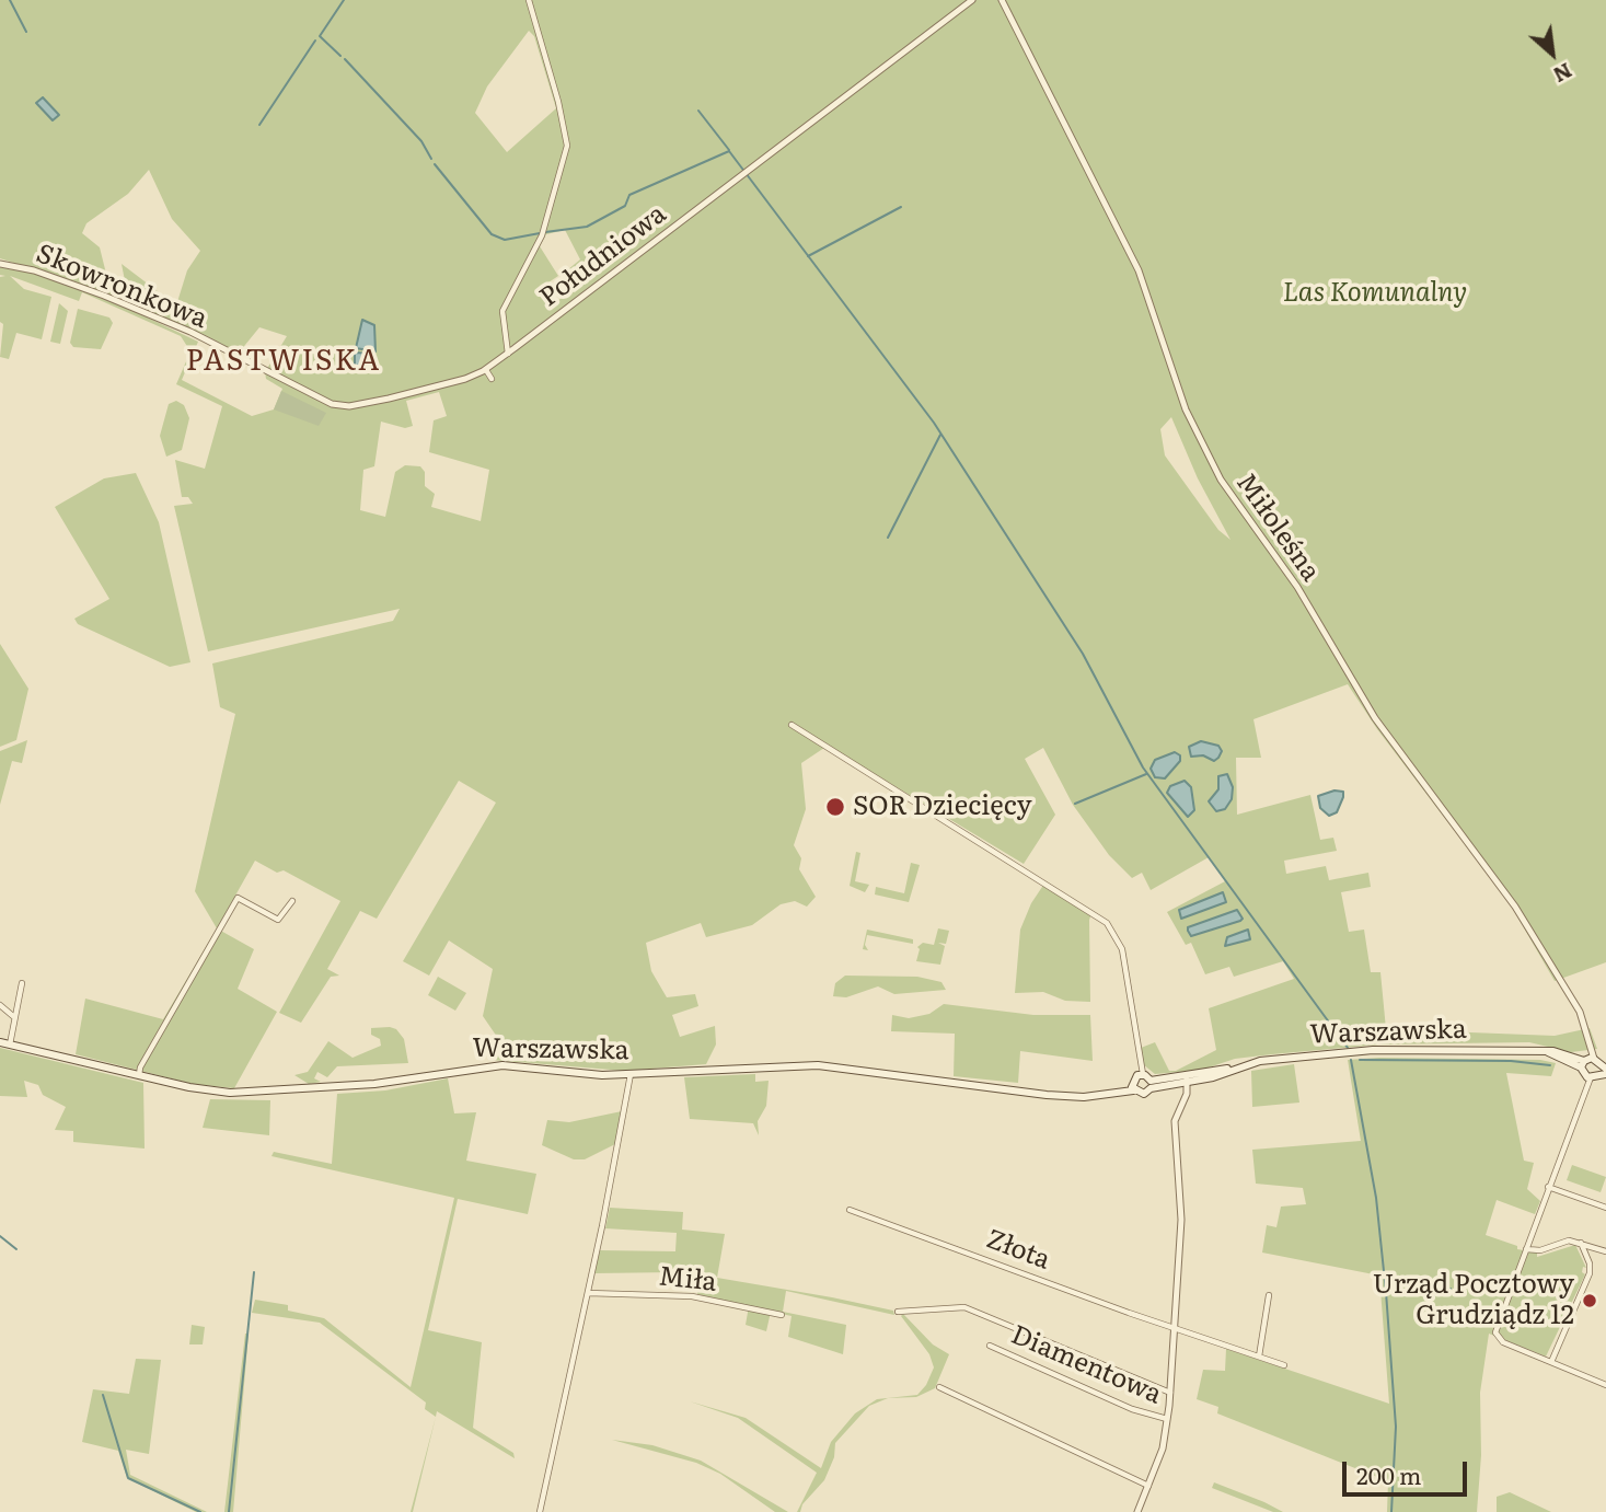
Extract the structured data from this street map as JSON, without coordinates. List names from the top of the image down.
{
  "streets": {
    "main road": ["Warszawska"],
    "street": [
      "Południowa",
      "Skowronkowa",
      "Miłoleśna",
      "Złota",
      "Miła",
      "Diamentowa"
    ]
  },
  "crossings": [
    ["Południowa", "Skowronkowa"],
    ["Miłoleśna", "Warszawska"]
  ],
  "districts": ["PASTWISKA"],
  "parks": ["Las Komunalny"],
  "places": ["SOR Dziecięcy", "Urząd Pocztowy Grudziądz 12"],
  "scale_bar": "200 m",
  "north": "bottom right"
}
